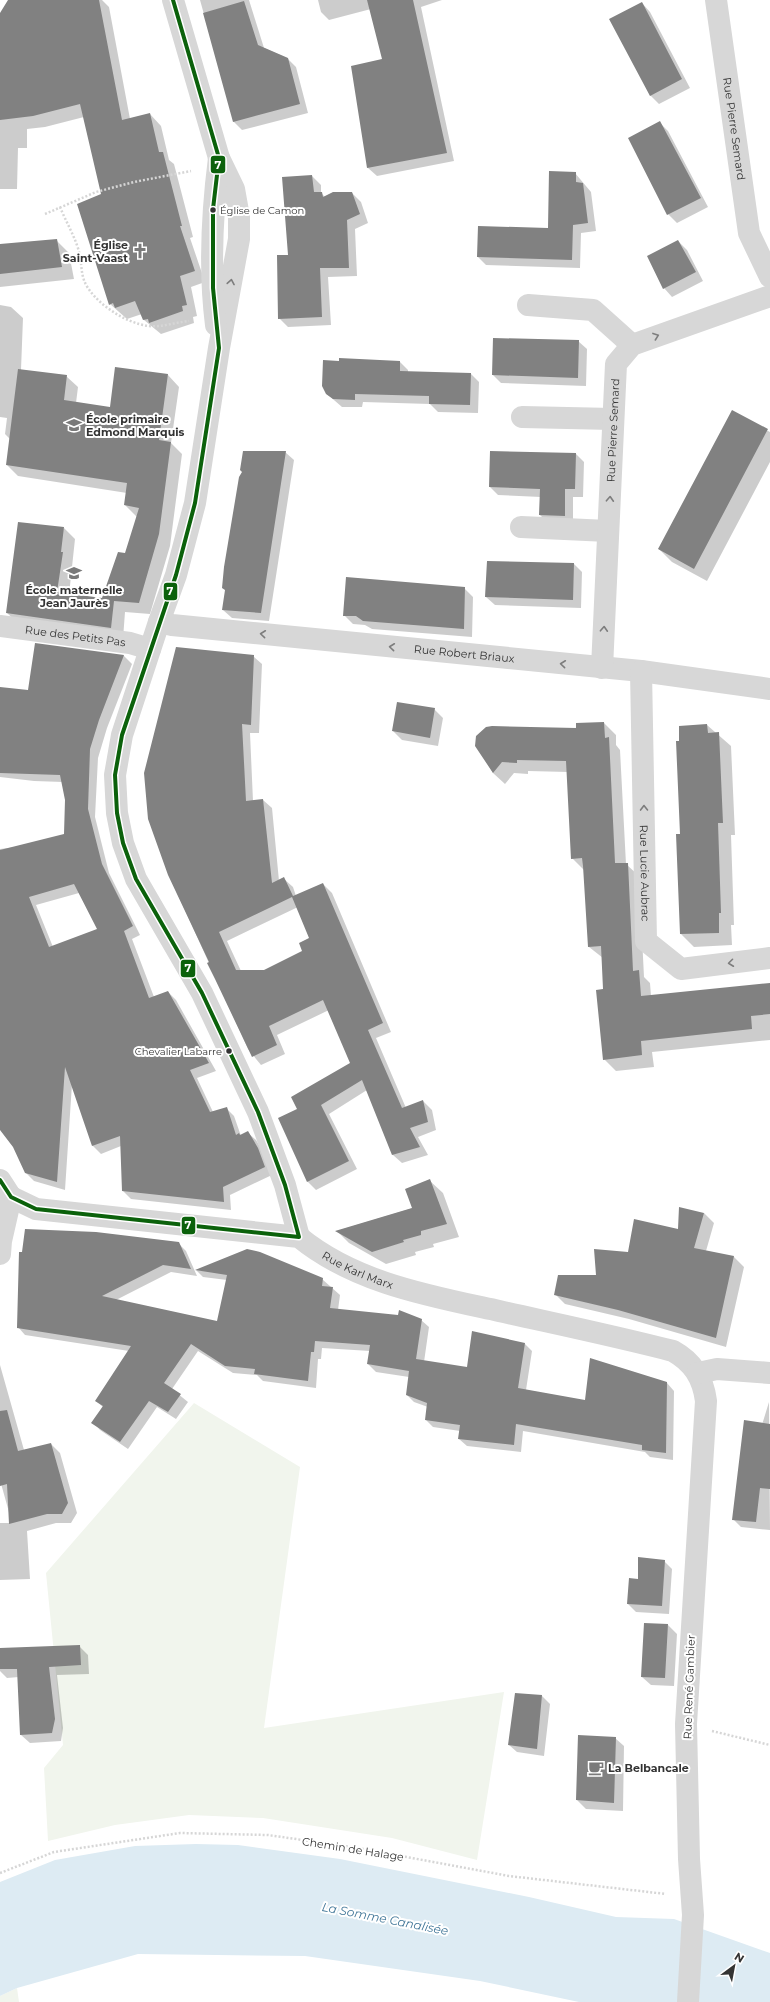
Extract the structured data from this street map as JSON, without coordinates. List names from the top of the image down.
{
  "streets": {
    "street": [
      "Rue Pierre Semard",
      "Rue des Petits Pas",
      "Rue Robert Briaux",
      "Rue Lucie Aubrac",
      "Rue Karl Marx",
      "Rue René Gambier"
    ],
    "path": ["Chemin de Halage"]
  },
  "crossings": [
    ["Rue Pierre Semard", "Rue Robert Briaux"],
    ["Rue Robert Briaux", "Rue Lucie Aubrac"],
    ["Rue Karl Marx", "Rue René Gambier"]
  ],
  "one_way": ["Rue Pierre Semard", "Rue Robert Briaux"],
  "water": ["La Somme Canalisée"],
  "places": {
    "other": ["Église de Camon", "Chevalier Labarre"],
    "church": ["Église Saint-Vaast"],
    "school or university": ["École primaire Edmond Marquis", "École maternelle Jean Jaurès"],
    "cafe": ["La Belbancale"]
  },
  "lines": ["transit line 7"],
  "north": "top right"
}
